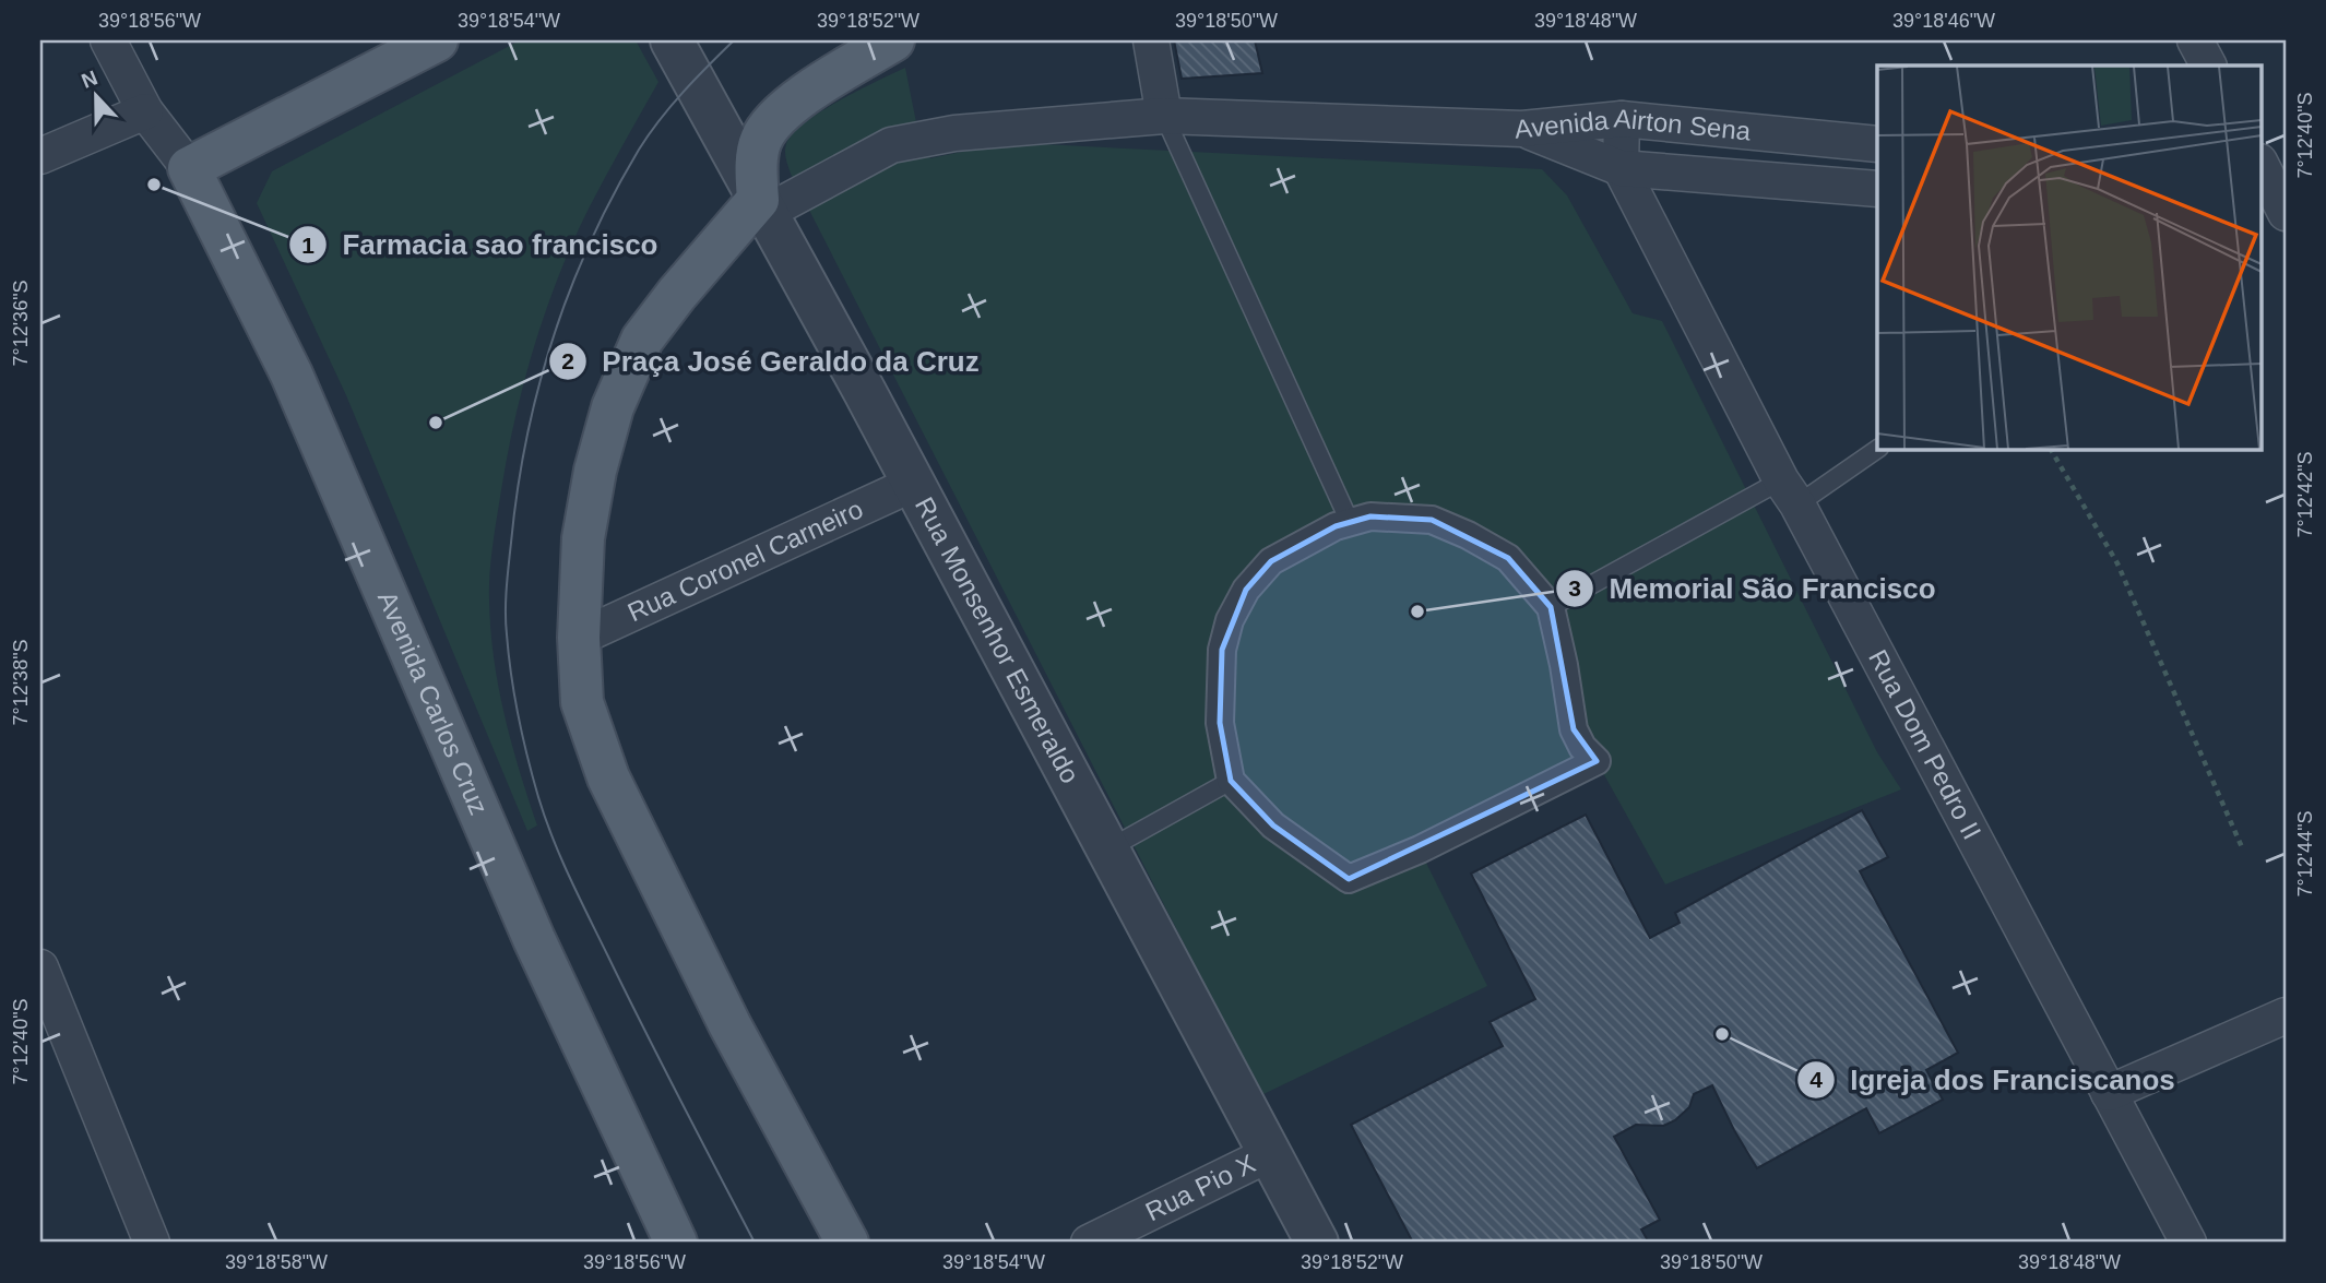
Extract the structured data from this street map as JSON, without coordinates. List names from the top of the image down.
{
  "streets": {
    "main road": ["Avenida Carlos Cruz"],
    "street": [
      "Avenida Airton Sena",
      "Rua Coronel Carneiro",
      "Rua Monsenhor Esmeraldo",
      "Rua Dom Pedro II",
      "Rua Pio X"
    ]
  },
  "crossings": [
    ["Avenida Airton Sena", "Rua Dom Pedro II"],
    ["Rua Coronel Carneiro", "Rua Monsenhor Esmeraldo"],
    ["Rua Monsenhor Esmeraldo", "Rua Pio X"]
  ],
  "places": [
    "Farmacia sao francisco",
    "Praça José Geraldo da Cruz",
    "Memorial São Francisco",
    "Igreja dos Franciscanos"
  ],
  "north": "top",
  "coordinates": [
    "39°18'56\"W",
    "39°18'54\"W",
    "39°18'52\"W",
    "39°18'50\"W",
    "39°18'48\"W",
    "39°18'46\"W",
    "7°12'40\"S",
    "7°12'36\"S",
    "7°12'42\"S",
    "7°12'38\"S",
    "7°12'44\"S",
    "39°18'58\"W"
  ]
}
